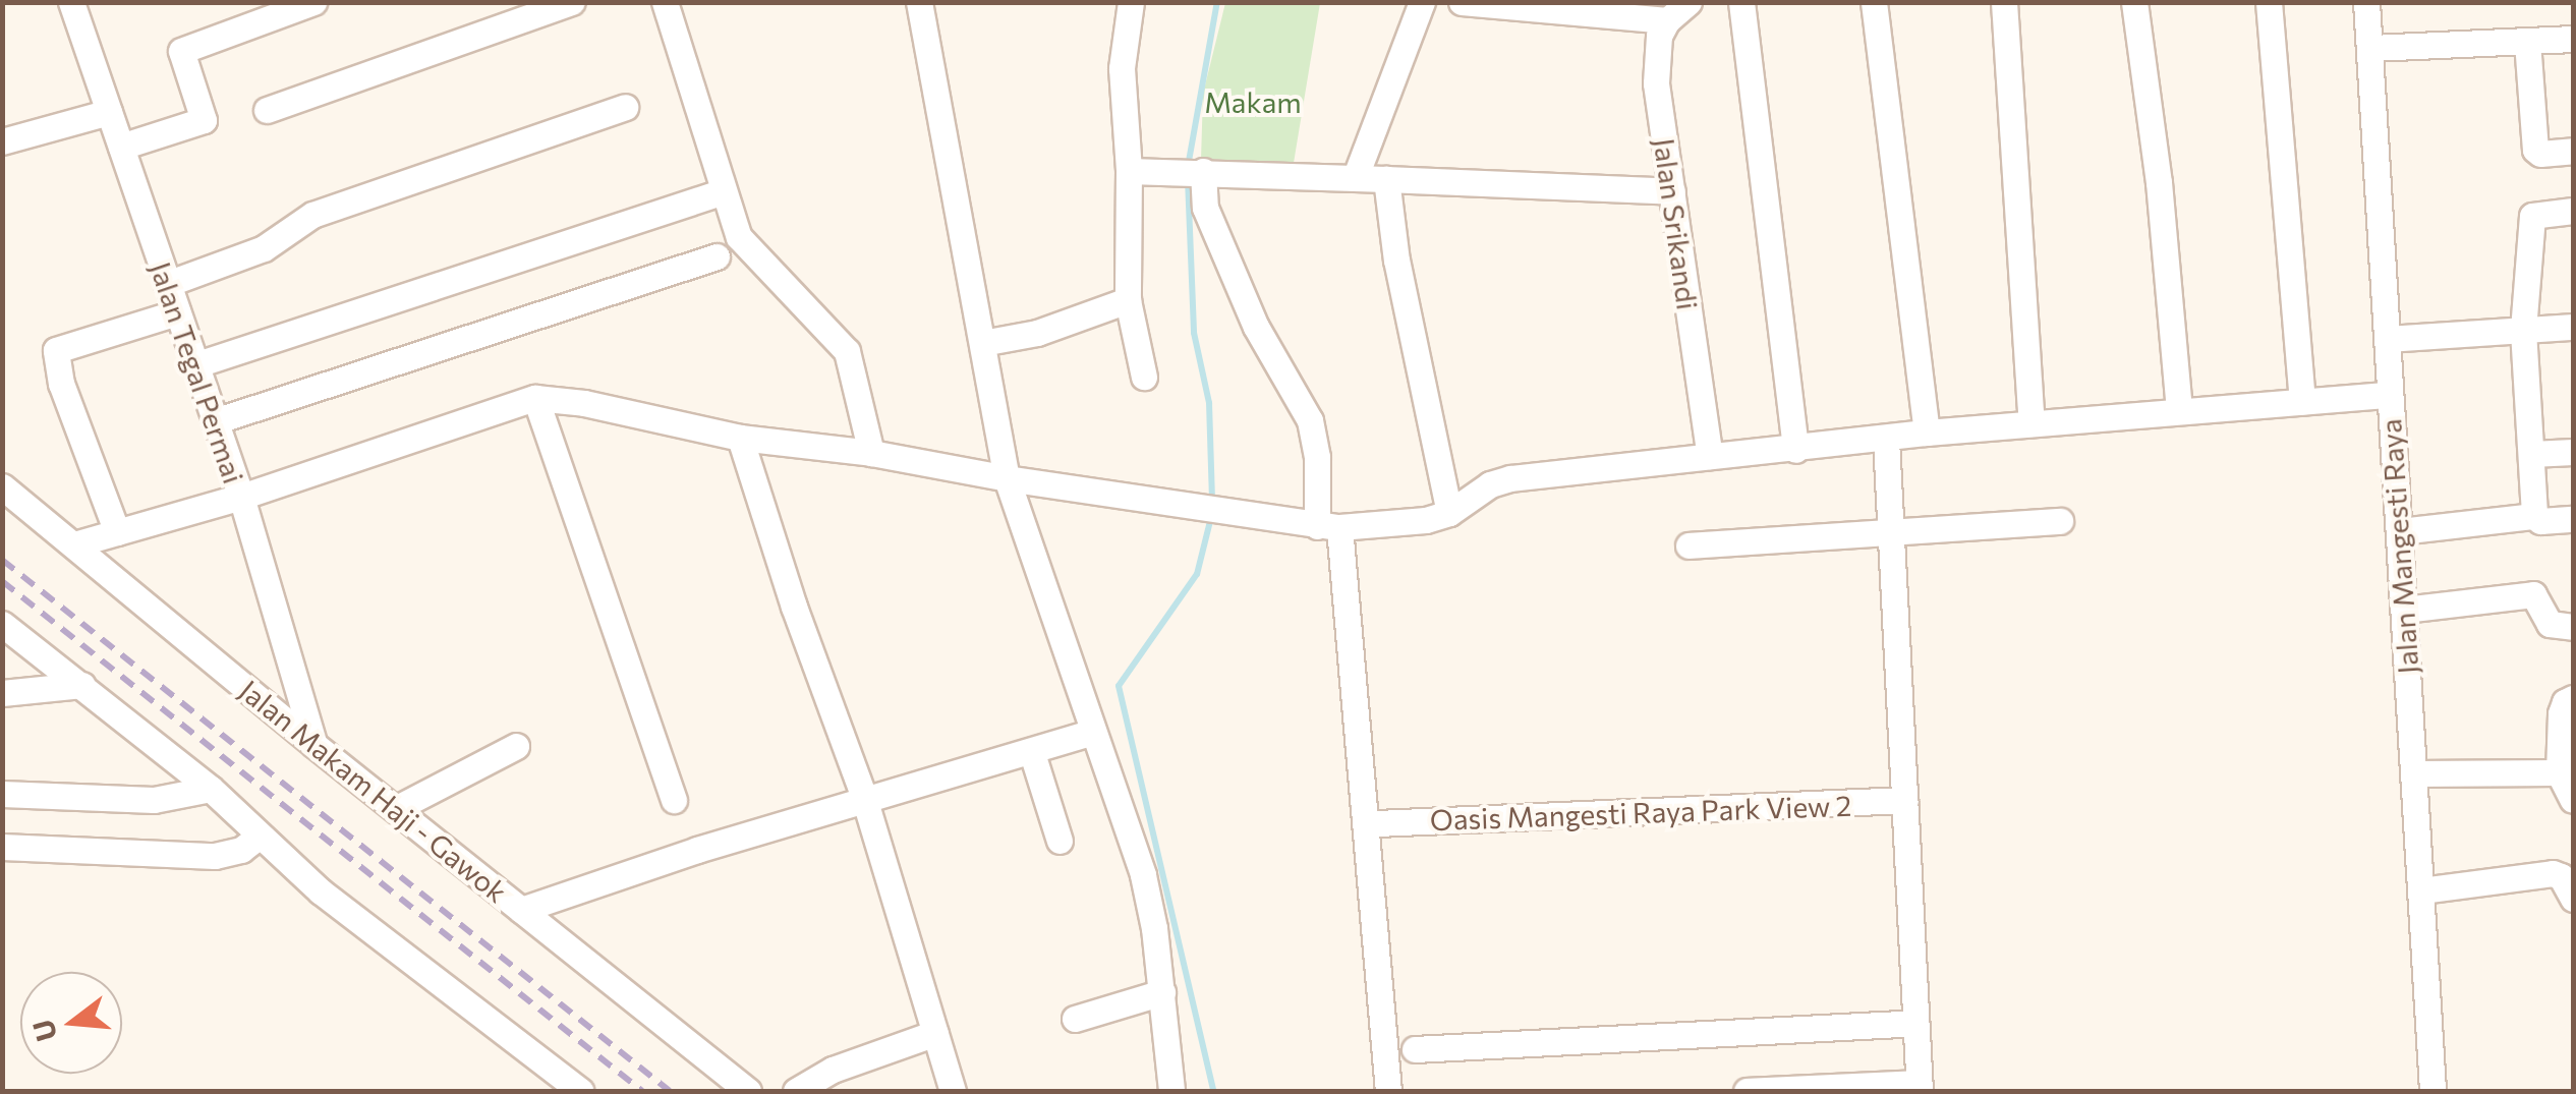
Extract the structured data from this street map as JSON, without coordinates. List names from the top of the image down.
{
  "streets": {
    "street": [
      "Jalan Srikandi",
      "Jalan Tegal Permai",
      "Jalan Mangesti Raya",
      "Jalan Makam Haji - Gawok",
      "Oasis Mangesti Raya Park View 2"
    ]
  },
  "crossings": [
    ["Jalan Tegal Permai", "Jalan Makam Haji - Gawok"]
  ],
  "parks": ["Makam"],
  "north": "left"
}
